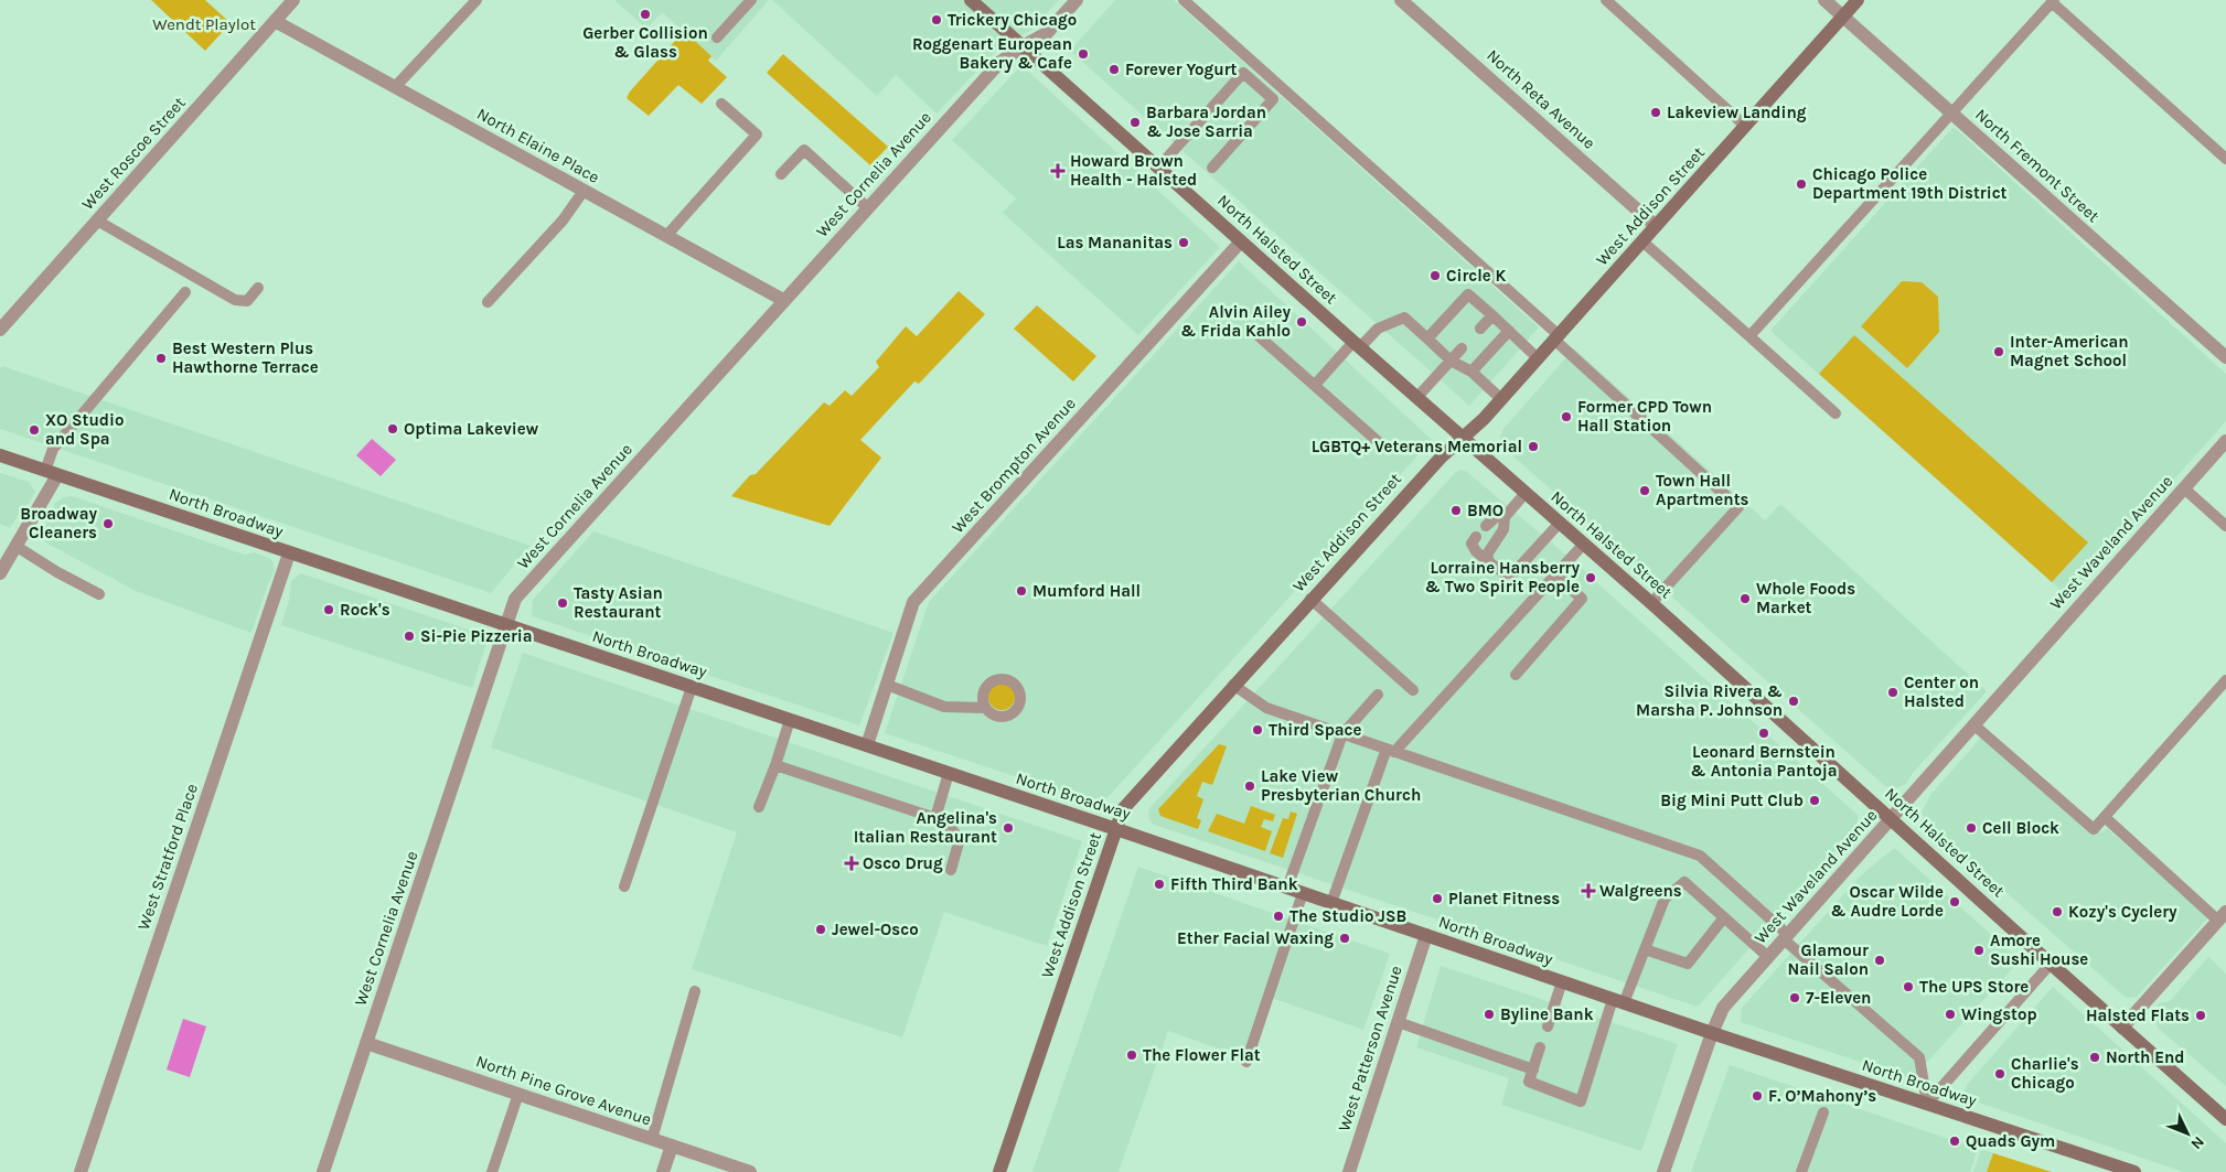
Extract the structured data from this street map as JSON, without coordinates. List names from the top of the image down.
{
  "streets": {
    "main road": ["West Addison Street", "North Halsted Street", "North Broadway"],
    "street": [
      "North Reta Avenue",
      "North Elaine Place",
      "West Roscoe Street",
      "North Fremont Street",
      "West Cornelia Avenue",
      "West Brompton Avenue",
      "West Waveland Avenue",
      "West Stratford Place",
      "West Patterson Avenue",
      "North Pine Grove Avenue"
    ]
  },
  "crossings": [
    ["North Reta Avenue", "West Addison Street"],
    ["North Elaine Place", "West Roscoe Street"],
    ["North Elaine Place", "West Cornelia Avenue"],
    ["North Fremont Street", "West Addison Street"],
    ["West Cornelia Avenue", "North Halsted Street"],
    ["West Cornelia Avenue", "North Broadway"],
    ["West Cornelia Avenue", "North Pine Grove Avenue"],
    ["West Addison Street", "North Halsted Street"],
    ["West Addison Street", "North Broadway"],
    ["North Halsted Street", "West Brompton Avenue"],
    ["North Halsted Street", "West Waveland Avenue"],
    ["West Brompton Avenue", "North Broadway"],
    ["North Broadway", "West Waveland Avenue"],
    ["North Broadway", "West Stratford Place"],
    ["North Broadway", "West Patterson Avenue"]
  ],
  "parks": ["Wendt Playlot"],
  "places": {
    "other": [
      "Gerber Collision & Glass",
      "Trickery Chicago",
      "Roggenart European Bakery & Cafe",
      "Forever Yogurt",
      "Lakeview Landing",
      "Barbara Jordan & Jose Sarria",
      "Chicago Police Department 19th District",
      "Las Mananitas",
      "Circle K",
      "Alvin Ailey & Frida Kahlo",
      "Inter-American Magnet School",
      "Best Western Plus Hawthorne Terrace",
      "Former CPD Town Hall Station",
      "Optima Lakeview",
      "XO Studio and Spa",
      "LGBTQ+ Veterans Memorial",
      "Town Hall Apartments",
      "BMO",
      "Broadway Cleaners",
      "Lorraine Hansberry & Two Spirit People",
      "Mumford Hall",
      "Whole Foods Market",
      "Tasty Asian Restaurant",
      "Rock's",
      "Si-Pie Pizzeria",
      "Center on Halsted",
      "Silvia Rivera & Marsha P. Johnson",
      "Third Space",
      "Leonard Bernstein & Antonia Pantoja",
      "Lake View Presbyterian Church",
      "Big Mini Putt Club",
      "Angelina's Italian Restaurant",
      "Cell Block",
      "Fifth Third Bank",
      "Planet Fitness",
      "Oscar Wilde & Audre Lorde",
      "Kozy's Cyclery",
      "The Studio JSB",
      "Jewel-Osco",
      "Ether Facial Waxing",
      "Amore Sushi House",
      "Glamour Nail Salon",
      "The UPS Store",
      "7-Eleven",
      "Byline Bank",
      "Wingstop",
      "Halsted Flats",
      "The Flower Flat",
      "North End",
      "Charlie's Chicago",
      "F. O’Mahony’s",
      "Quads Gym"
    ],
    "health": ["Howard Brown Health - Halsted", "Osco Drug", "Walgreens"]
  },
  "north": "bottom right"
}
